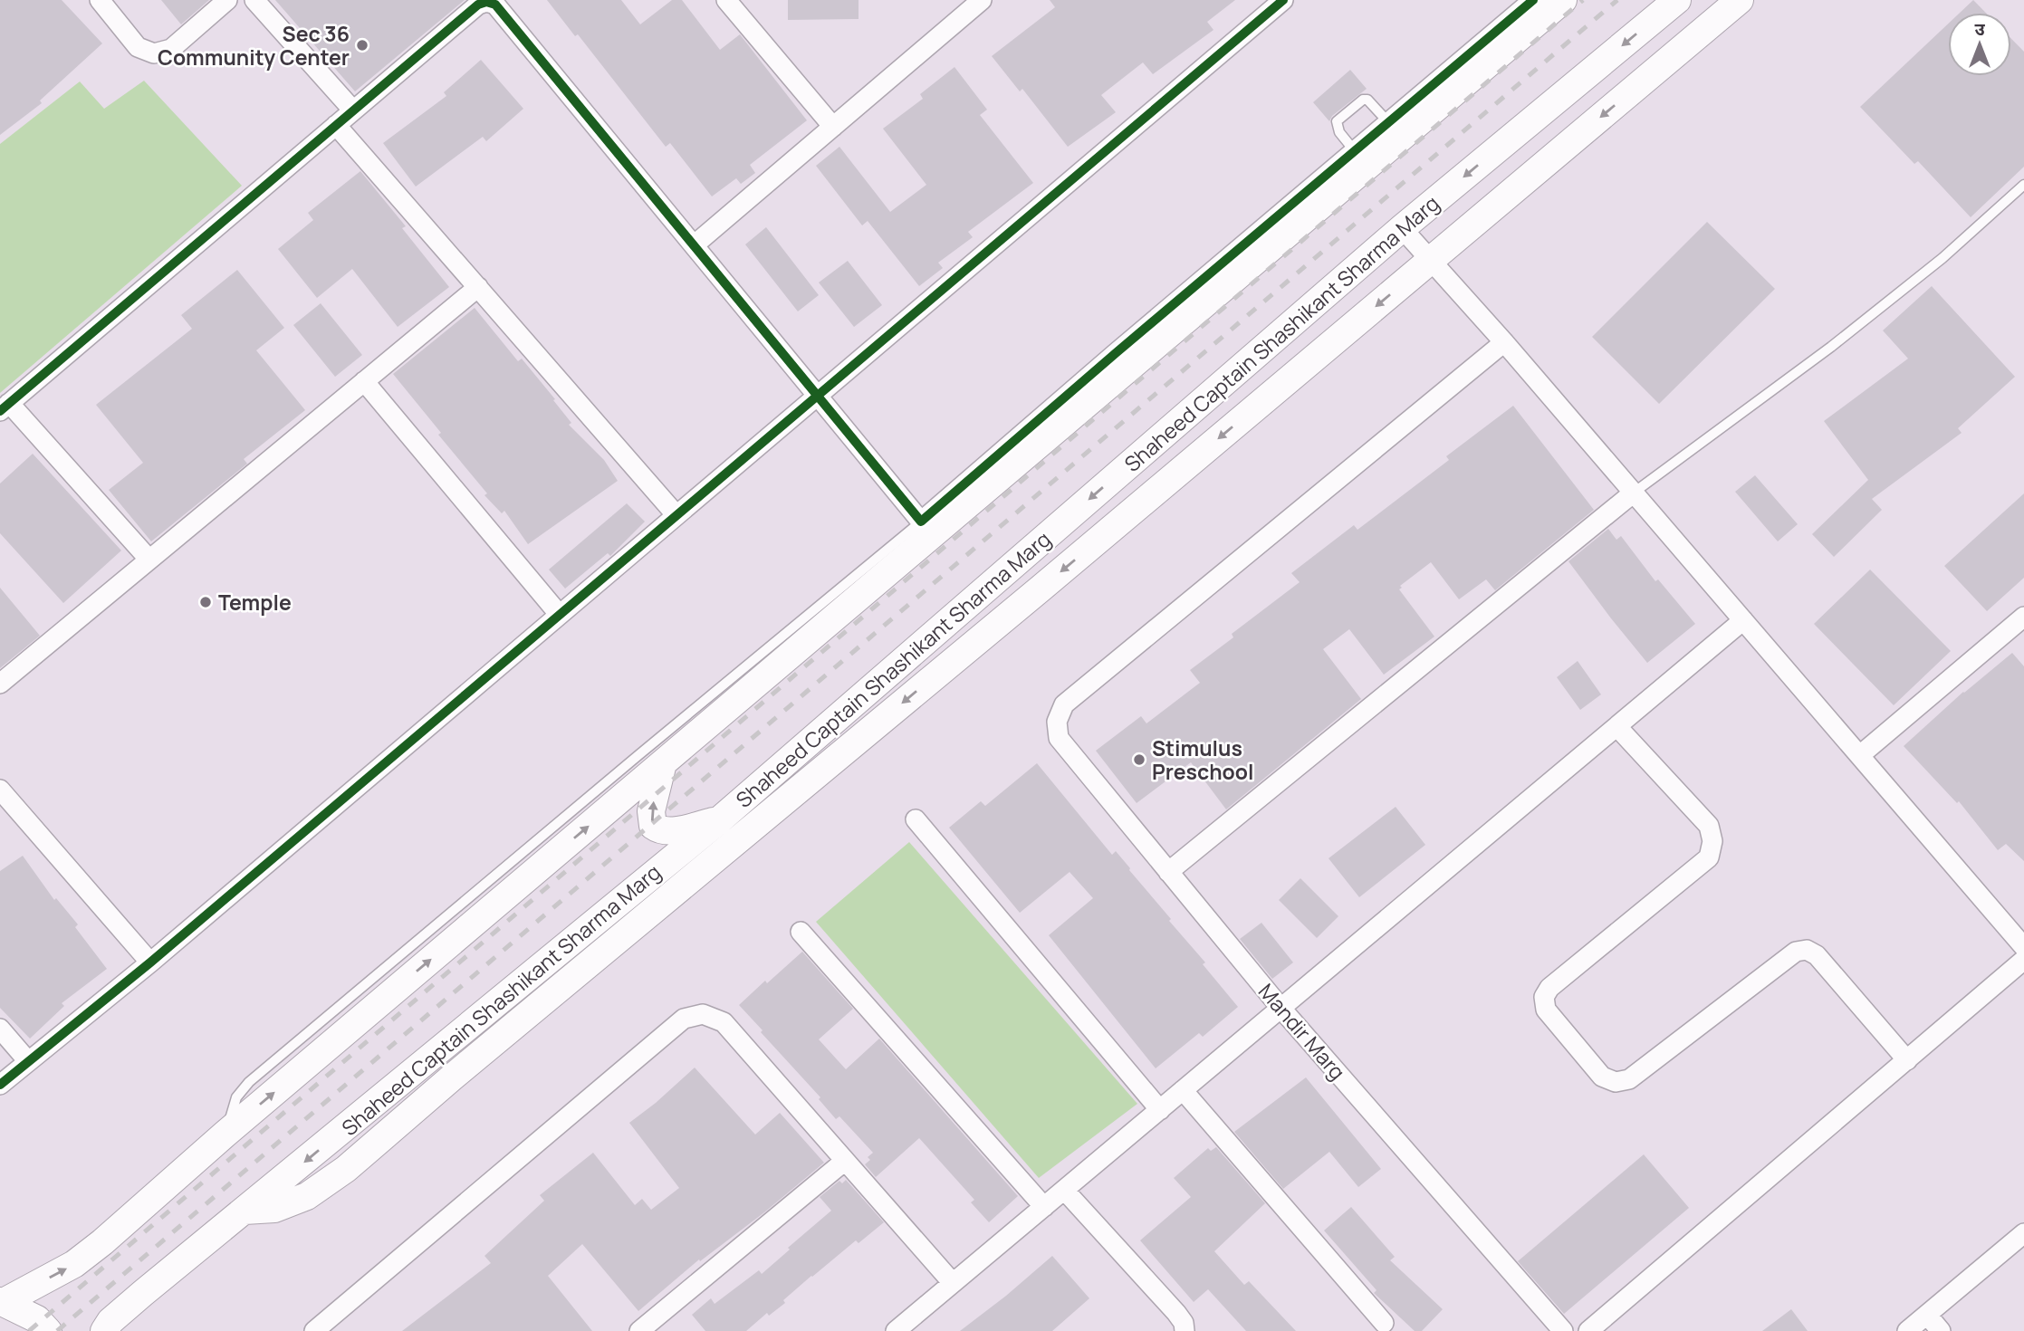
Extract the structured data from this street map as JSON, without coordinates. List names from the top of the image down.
{
  "streets": {
    "main road": ["Shaheed Captain Shashikant Sharma Marg"],
    "street": ["Mandir Marg"]
  },
  "places": ["Sec 36 Community Center", "Temple", "Stimulus Preschool"],
  "north": "top"
}
